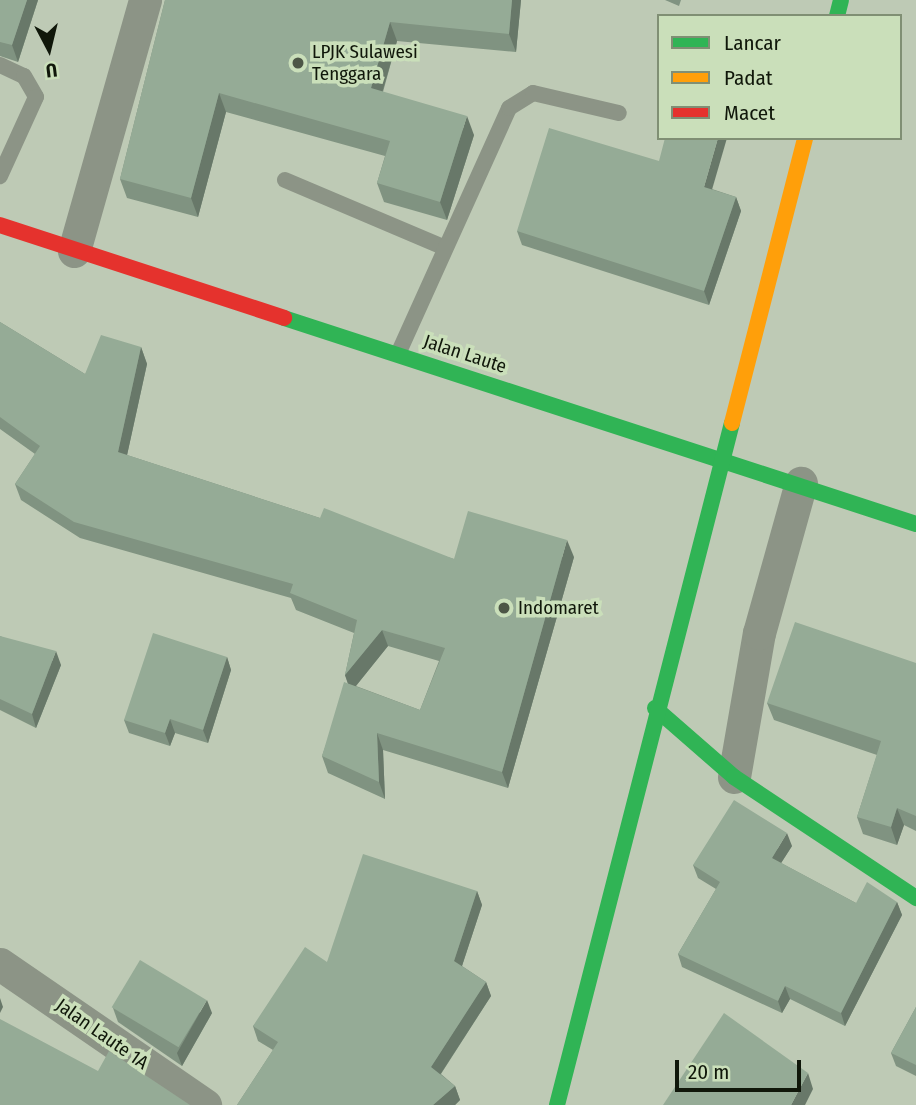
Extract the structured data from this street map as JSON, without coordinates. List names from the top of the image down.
{
  "streets": {
    "street": ["Jalan Laute", "Jalan Laute 1A"]
  },
  "places": ["LPJK Sulawesi Tenggara", "Indomaret"],
  "legend": ["Lancar", "Padat", "Macet"],
  "scale_bar": "20 m",
  "north": "bottom"
}
